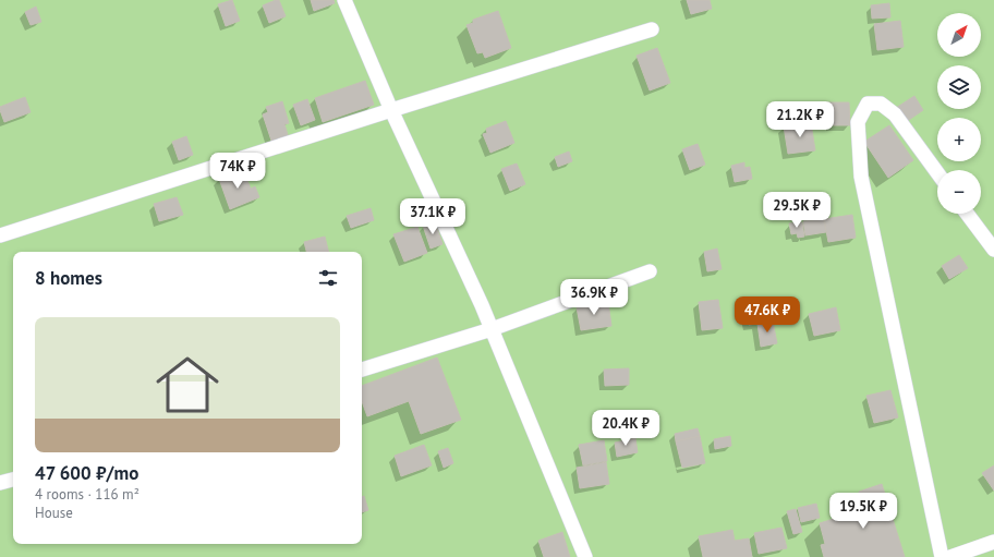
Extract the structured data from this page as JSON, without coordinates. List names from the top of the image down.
{
  "north": "top right",
  "page": {
    "map_buttons": ["+", "−"],
    "price": [
      "21.2K ₽",
      "74K ₽",
      "29.5K ₽",
      "37.1K ₽",
      "36.9K ₽",
      "47.6K ₽",
      "20.4K ₽",
      "19.5K ₽"
    ],
    "heading": "8 homes",
    "list": [
      {
        "name": "47 600 ₽/mo",
        "note": "4 rooms · 116 m² · House"
      }
    ]
  }
}
